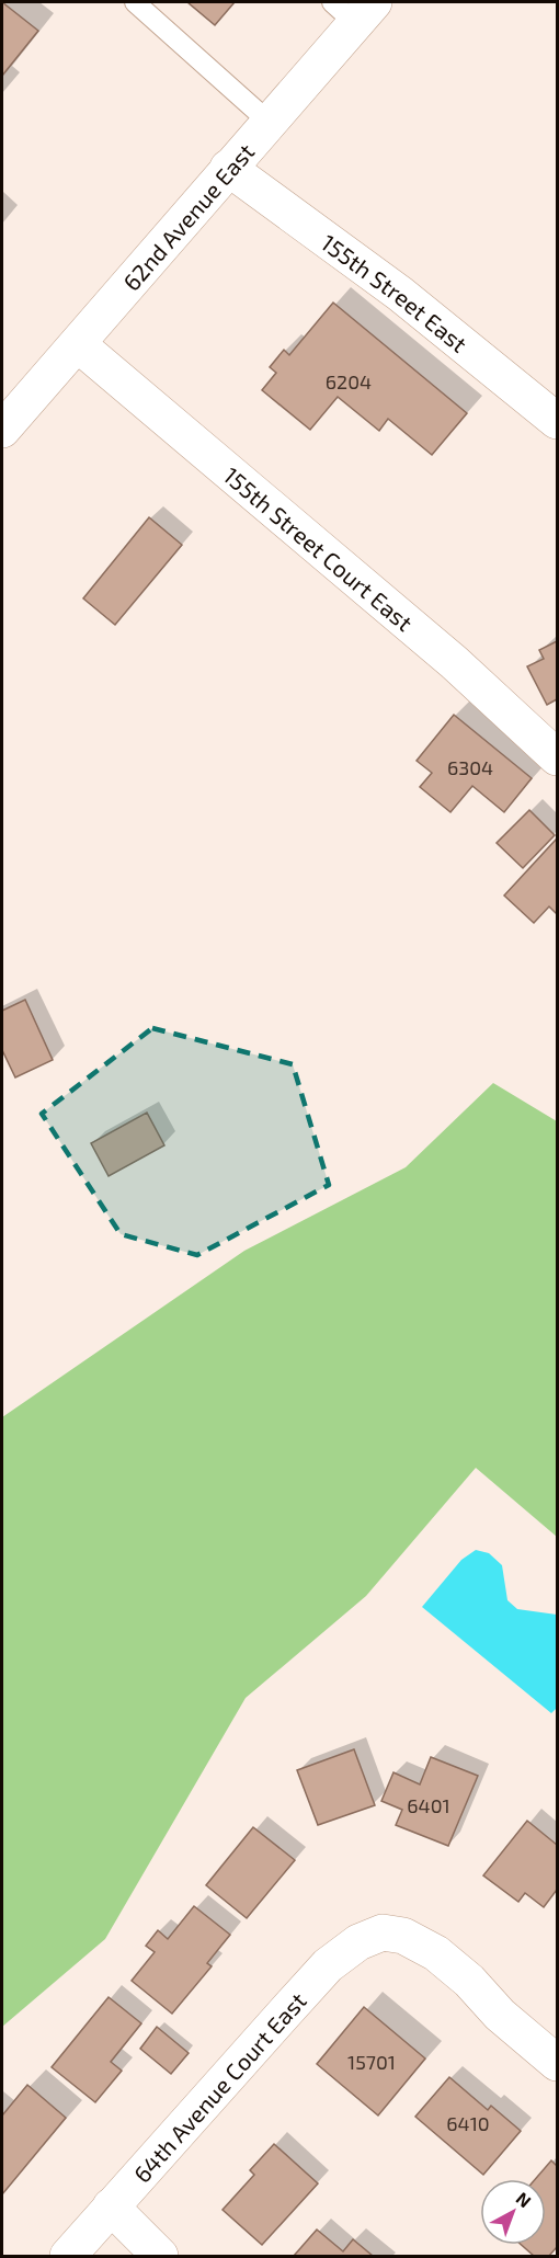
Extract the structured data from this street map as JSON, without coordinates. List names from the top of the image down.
{
  "streets": {
    "street": [
      "62nd Avenue East",
      "155th Street East",
      "155th Street Court East",
      "64th Avenue Court East"
    ]
  },
  "crossings": [
    ["62nd Avenue East", "155th Street East"],
    ["62nd Avenue East", "155th Street Court East"]
  ],
  "house_numbers": [
    "6204",
    "6304",
    "6401",
    "15701",
    "6410"
  ],
  "north": "top right"
}
